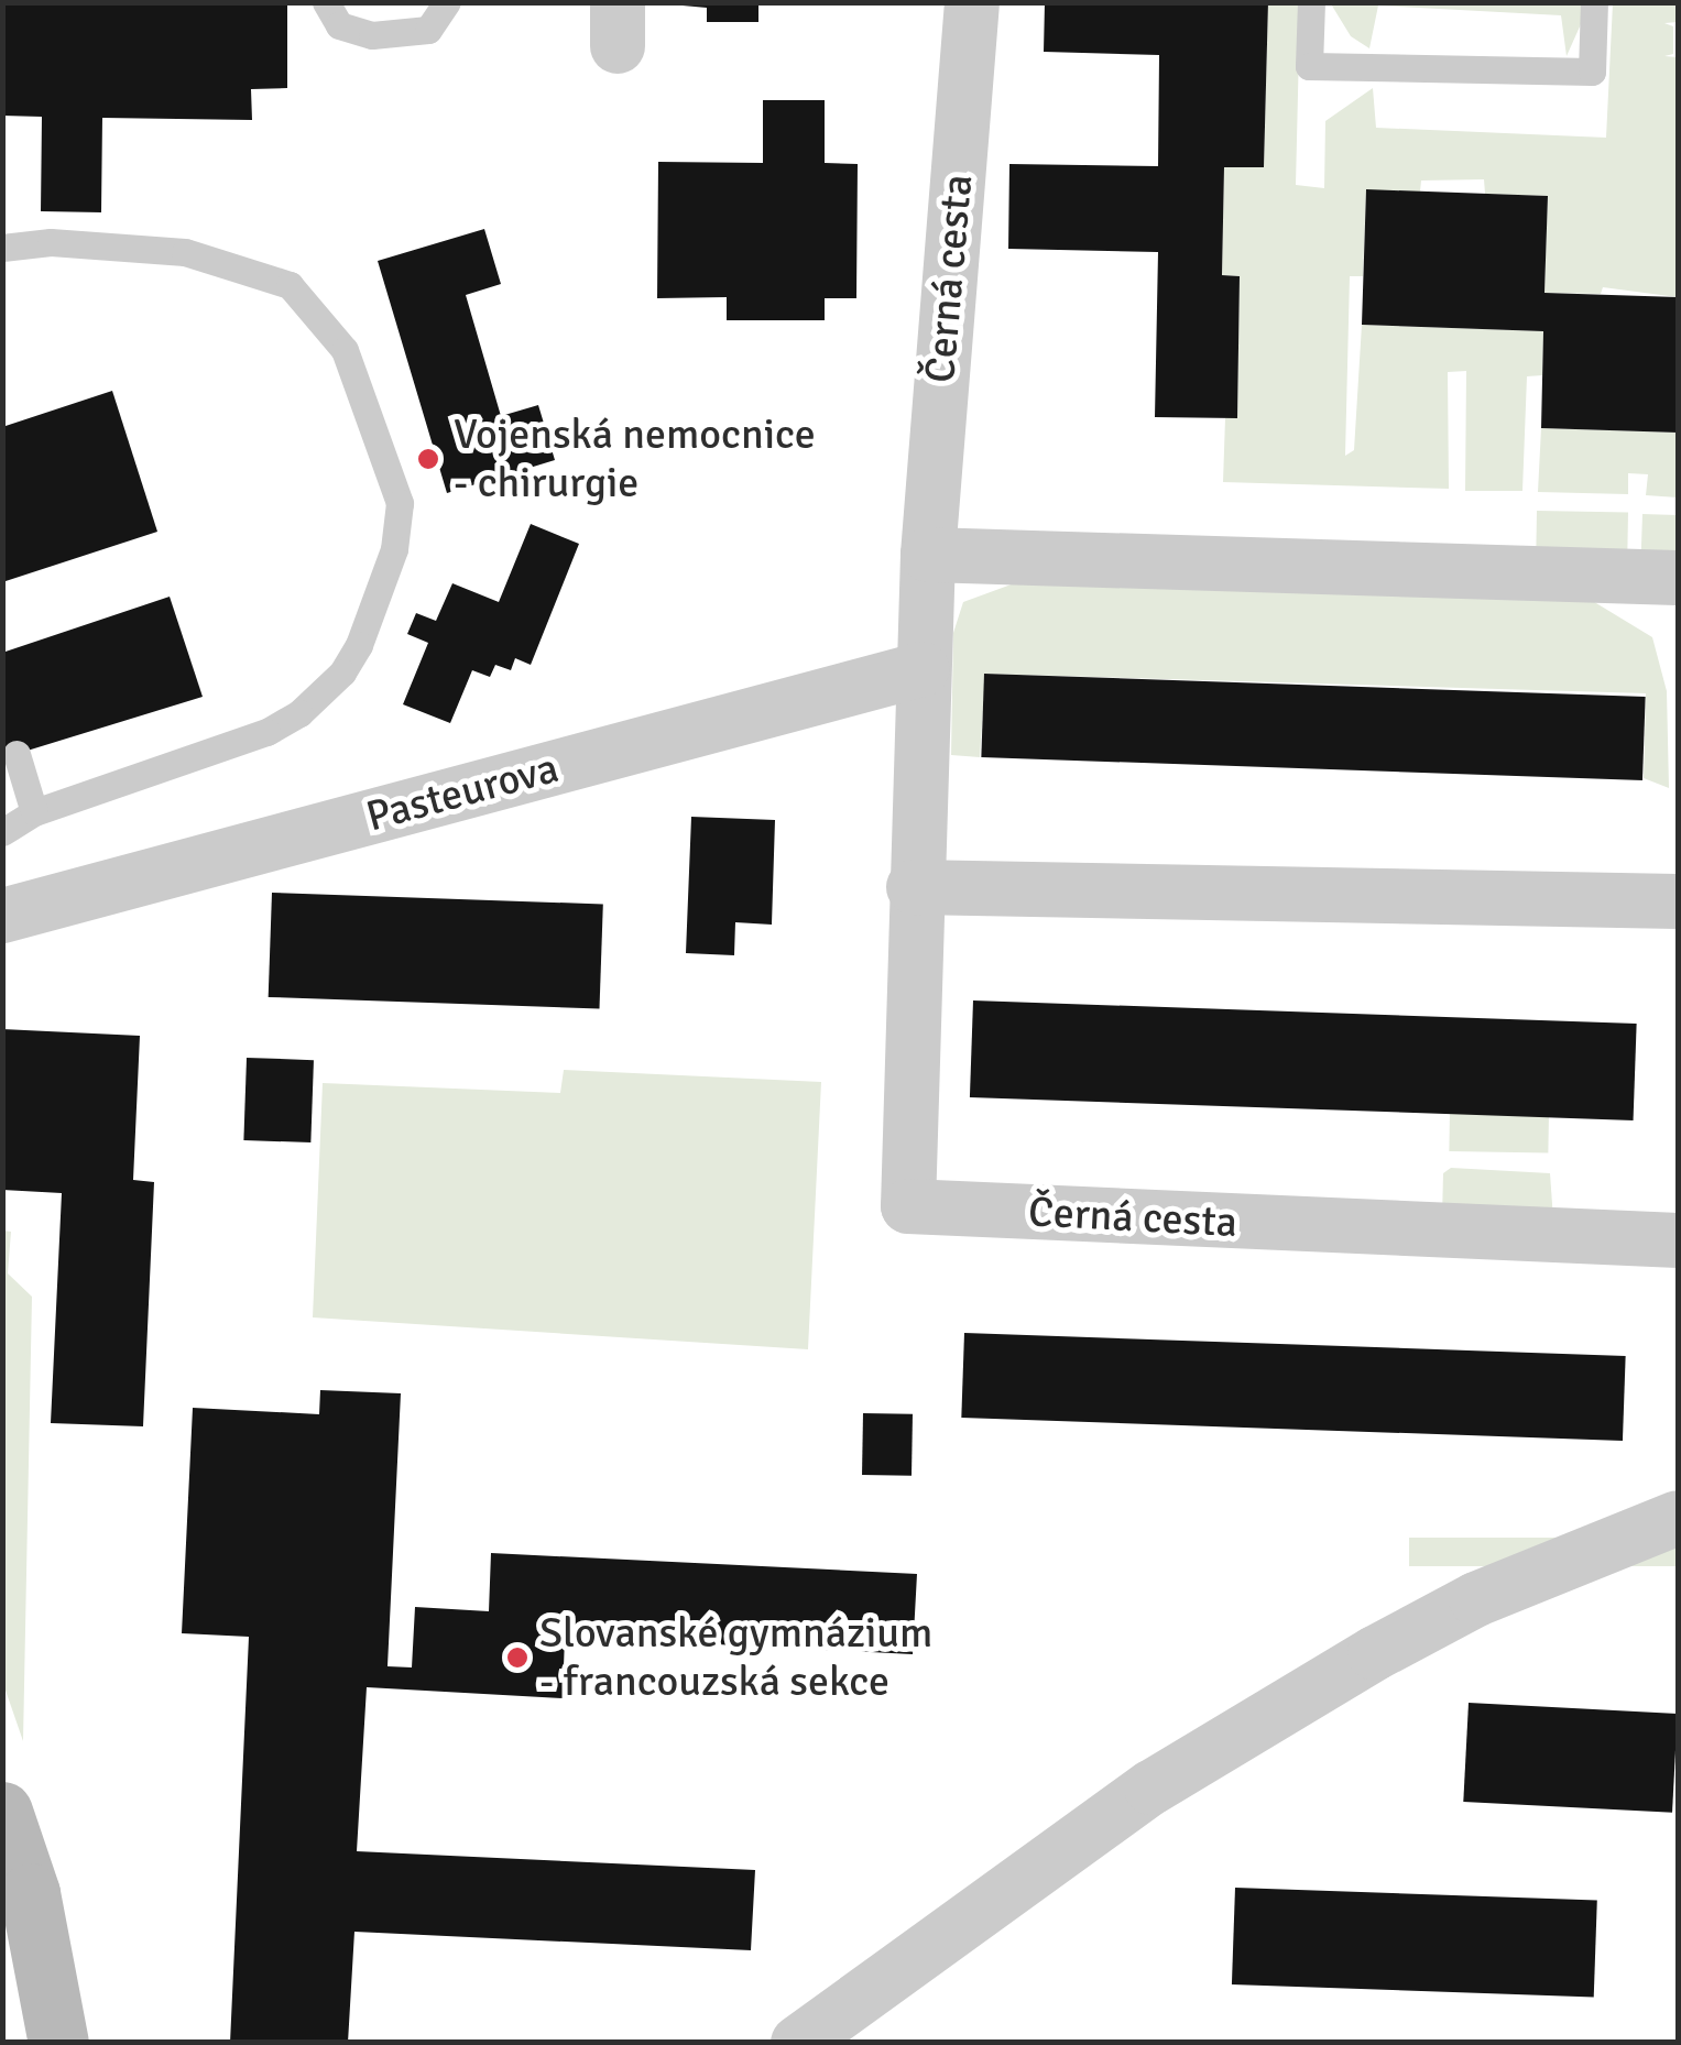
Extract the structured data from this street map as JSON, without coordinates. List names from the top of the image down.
{
  "streets": {
    "street": ["Černá cesta", "Pasteurova"]
  },
  "crossings": [
    ["Černá cesta", "Pasteurova"]
  ],
  "places": ["Vojenská nemocnice - chirurgie", "Slovanské gymnázium - francouzská sekce"]
}
